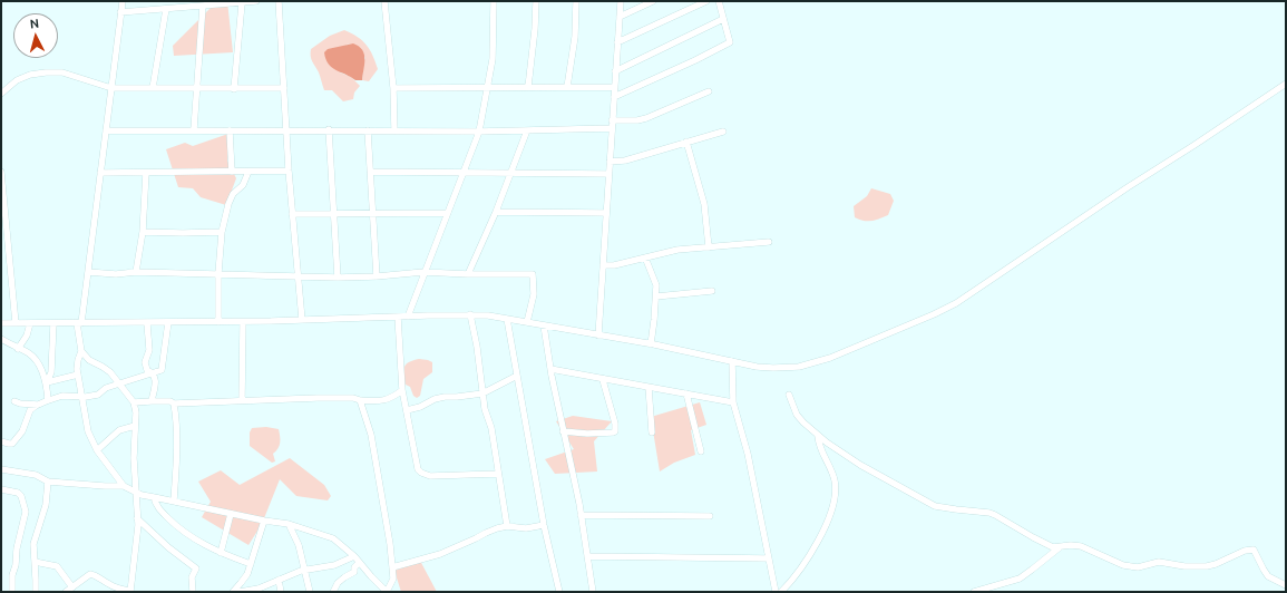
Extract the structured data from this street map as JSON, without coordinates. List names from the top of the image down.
{
  "north": "top"
}
